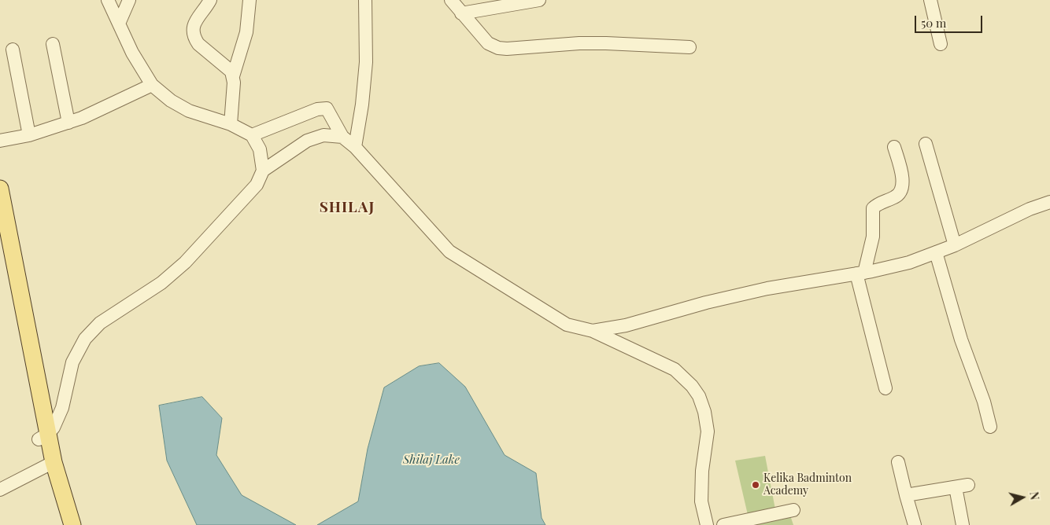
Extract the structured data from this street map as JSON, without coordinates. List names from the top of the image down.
{
  "districts": ["SHILAJ"],
  "water": ["Shilaj Lake"],
  "places": ["Kelika Badminton Academy"],
  "scale_bar": "50 m",
  "north": "right"
}
